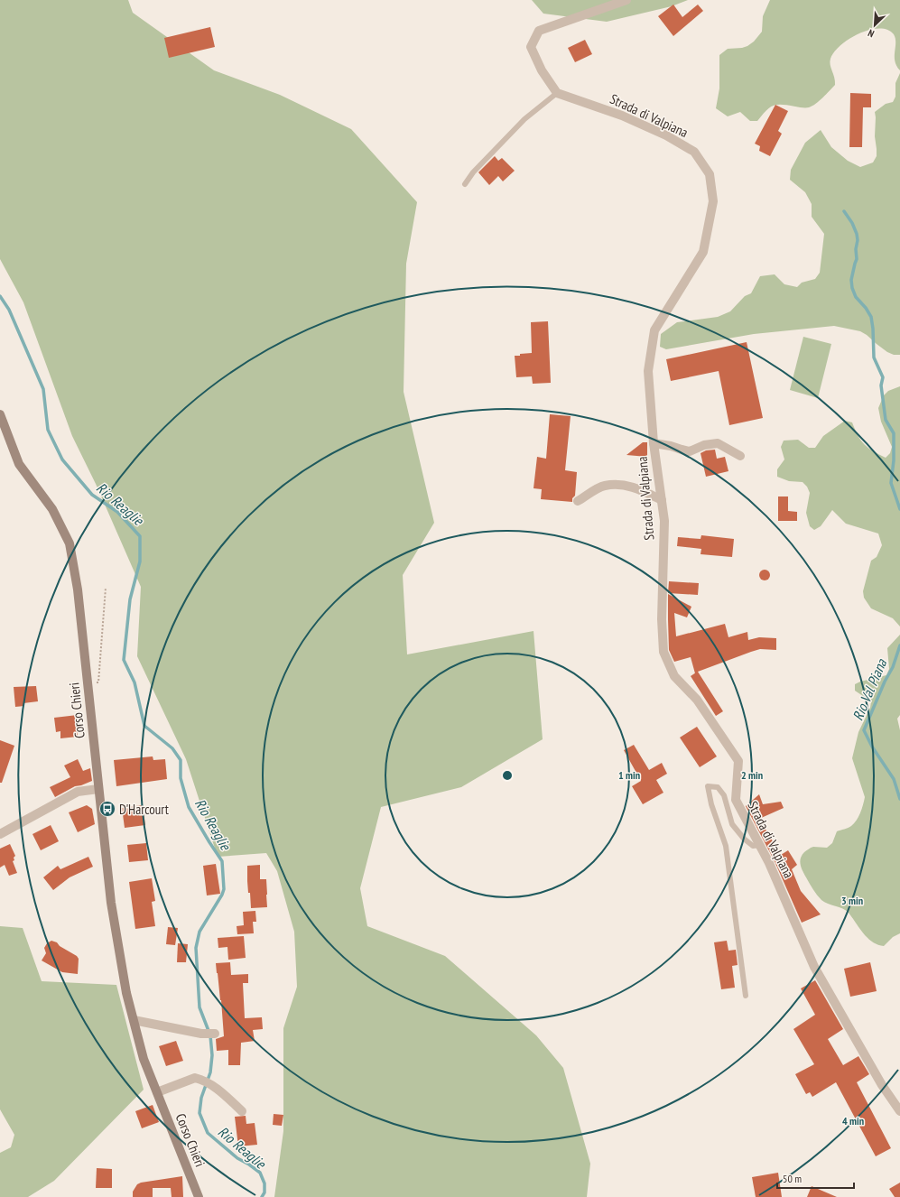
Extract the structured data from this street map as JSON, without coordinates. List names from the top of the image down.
{
  "streets": {
    "main road": ["Corso Chieri"],
    "street": ["Strada di Valpiana"]
  },
  "water": ["Rio Reaglie", "Rio Val Piana"],
  "places": {
    "bus stop": ["D'Harcourt"]
  },
  "scale_bar": "50 m",
  "north": "bottom left",
  "rings": [
    "1 min",
    "2 min",
    "3 min",
    "4 min"
  ]
}
